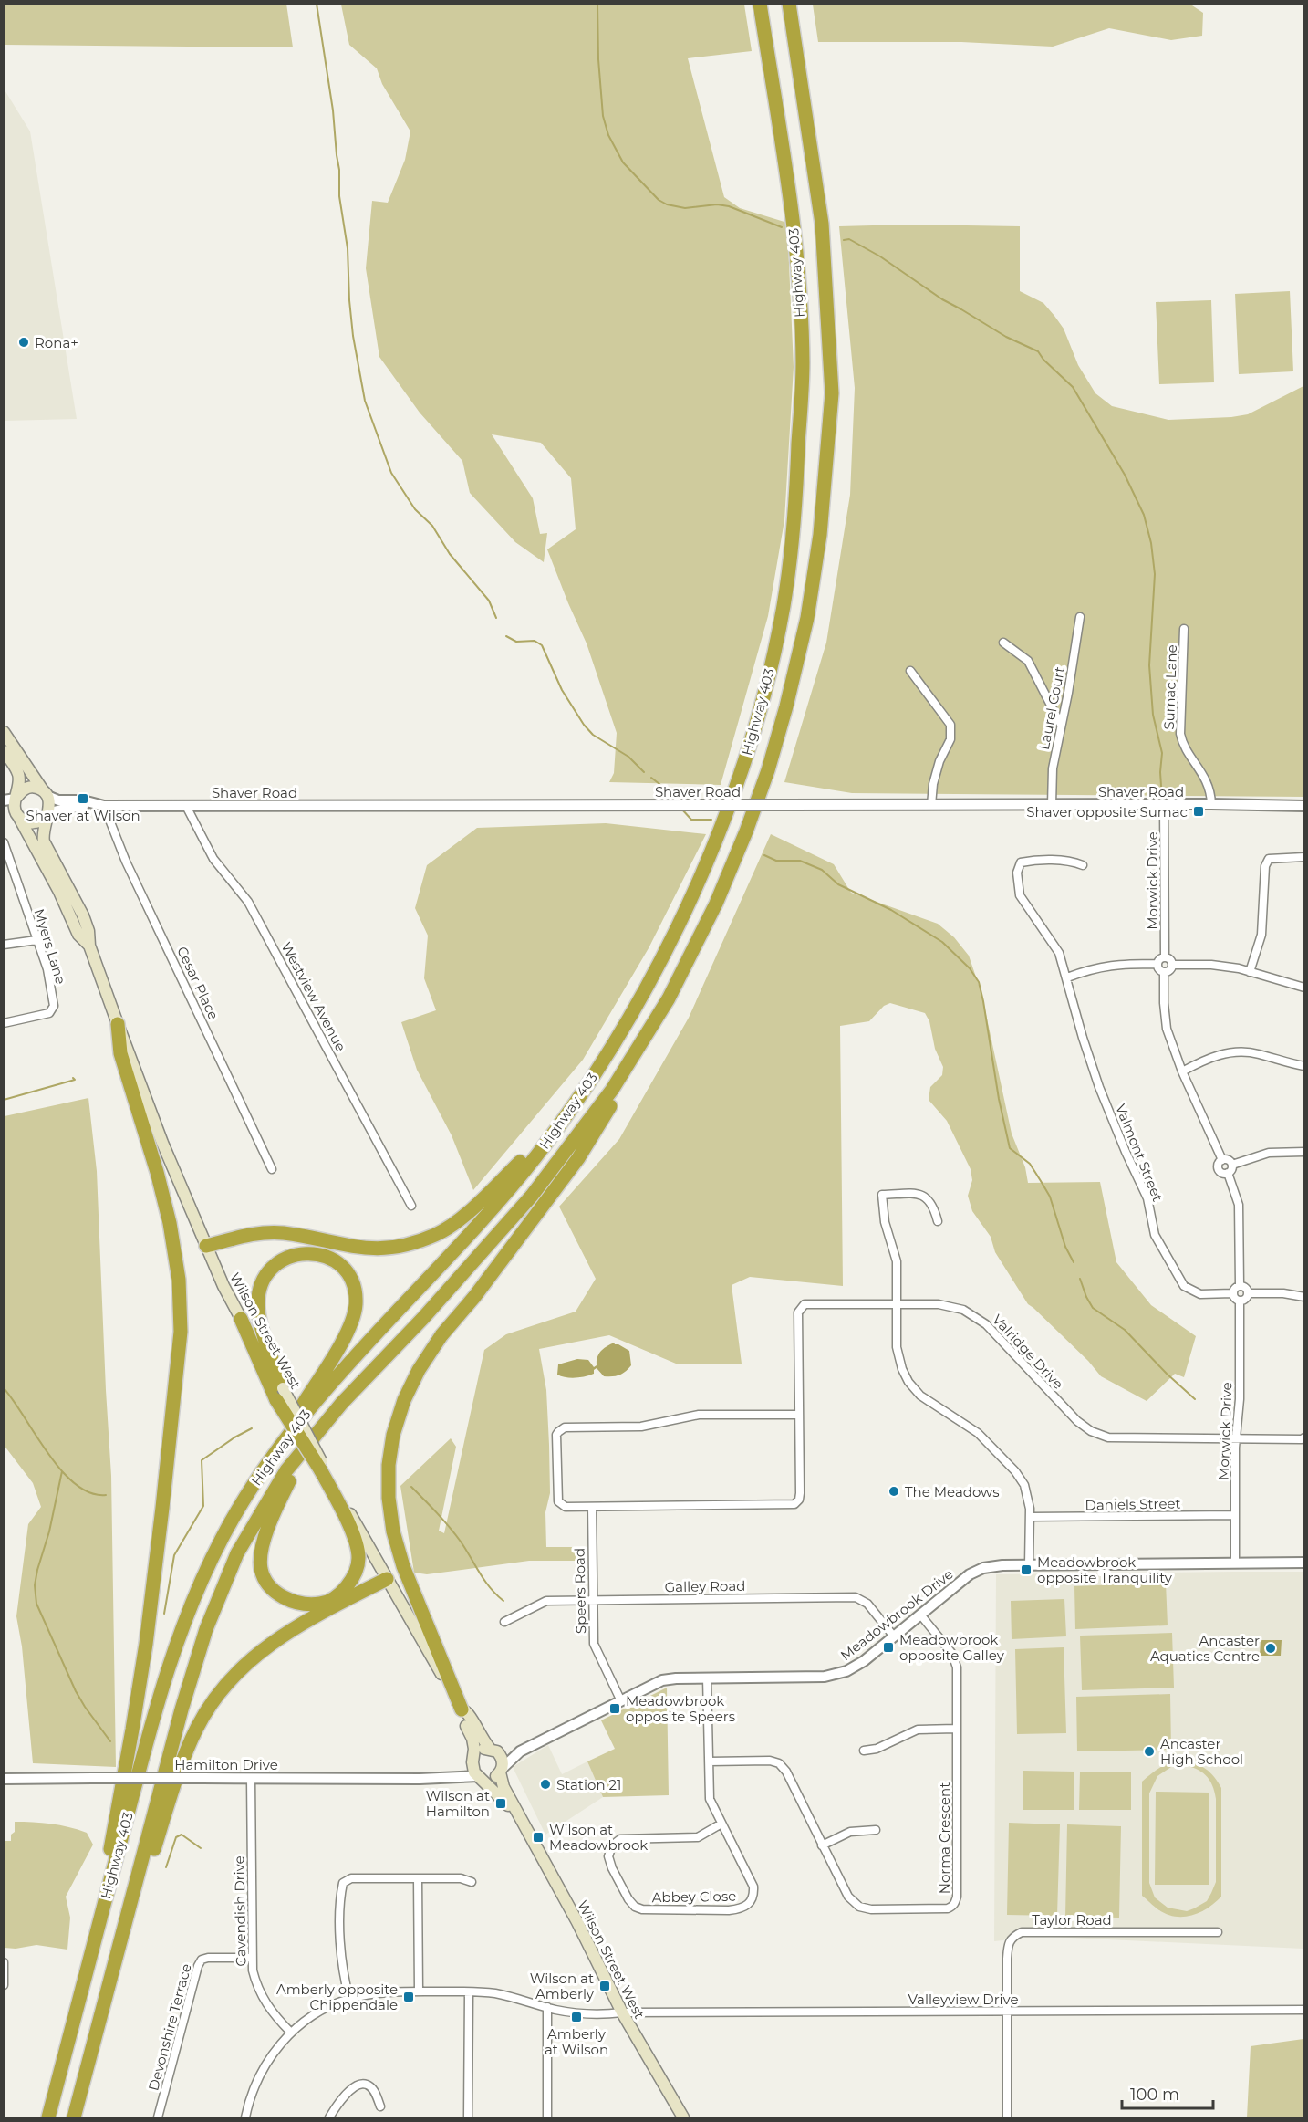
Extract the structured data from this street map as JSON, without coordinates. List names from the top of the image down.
{
  "streets": {
    "highway": ["Highway 403"],
    "main road": ["Wilson Street West"],
    "street": [
      "Sumac Lane",
      "Laurel Court",
      "Shaver Road",
      "Morwick Drive",
      "Myers Lane",
      "Cesar Place",
      "Westview Avenue",
      "Valmont Street",
      "Valridge Drive",
      "Daniels Street",
      "Galley Road",
      "Speers Road",
      "Meadowbrook Drive",
      "Hamilton Drive",
      "Norma Crescent",
      "Abbey Close",
      "Cavendish Drive",
      "Taylor Road",
      "Valleyview Drive",
      "Devonshire Terrace"
    ]
  },
  "crossings": [
    ["Sumac Lane", "Shaver Road"],
    ["Laurel Court", "Shaver Road"],
    ["Shaver Road", "Morwick Drive"],
    ["Shaver Road", "Cesar Place"],
    ["Shaver Road", "Westview Avenue"],
    ["Shaver Road", "Wilson Street West"],
    ["Morwick Drive", "Valmont Street"],
    ["Morwick Drive", "Valridge Drive"],
    ["Morwick Drive", "Daniels Street"],
    ["Morwick Drive", "Meadowbrook Drive"],
    ["Wilson Street West", "Meadowbrook Drive"],
    ["Wilson Street West", "Hamilton Drive"],
    ["Wilson Street West", "Valleyview Drive"],
    ["Valridge Drive", "Speers Road"],
    ["Galley Road", "Speers Road"],
    ["Galley Road", "Meadowbrook Drive"],
    ["Speers Road", "Meadowbrook Drive"],
    ["Meadowbrook Drive", "Hamilton Drive"],
    ["Meadowbrook Drive", "Norma Crescent"],
    ["Meadowbrook Drive", "Abbey Close"],
    ["Hamilton Drive", "Cavendish Drive"],
    ["Norma Crescent", "Abbey Close"],
    ["Cavendish Drive", "Valleyview Drive"],
    ["Cavendish Drive", "Devonshire Terrace"],
    ["Taylor Road", "Valleyview Drive"]
  ],
  "places": {
    "other": [
      "Rona+",
      "The Meadows",
      "Ancaster Aquatics Centre",
      "Ancaster High School",
      "Station 21"
    ],
    "transit": [
      "Shaver at Wilson",
      "Shaver opposite Sumac",
      "Meadowbrook opposite Tranquility",
      "Meadowbrook opposite Galley",
      "Meadowbrook opposite Speers",
      "Wilson at Hamilton",
      "Wilson at Meadowbrook",
      "Wilson at Amberly",
      "Amberly opposite Chippendale",
      "Amberly at Wilson"
    ]
  },
  "scale_bar": "100 m"
}
